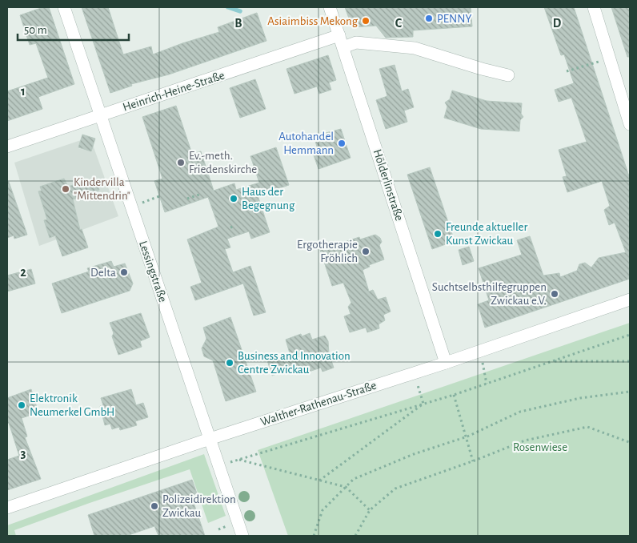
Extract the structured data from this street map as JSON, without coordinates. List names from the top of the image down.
{
  "streets": {
    "street": [
      "Heinrich-Heine-Straße",
      "Hölderlinstraße",
      "Lessingstraße",
      "Walther-Rathenau-Straße"
    ]
  },
  "crossings": [
    ["Heinrich-Heine-Straße", "Hölderlinstraße"],
    ["Heinrich-Heine-Straße", "Lessingstraße"],
    ["Hölderlinstraße", "Walther-Rathenau-Straße"],
    ["Lessingstraße", "Walther-Rathenau-Straße"]
  ],
  "parks": ["Rosenwiese"],
  "places": [
    "PENNY",
    "Asiaimbiss Mekong",
    "Autohandel Hemmann",
    "Ev.-meth. Friedenskirche",
    "Kindervilla \"Mittendrin\"",
    "Haus der Begegnung",
    "Freunde aktueller Kunst Zwickau",
    "Ergotherapie Fröhlich",
    "Delta",
    "Suchtselbsthilfegruppen Zwickau e.V.",
    "Business and Innovation Centre Zwickau",
    "Elektronik Neumerkel GmbH",
    "Polizeidirektion Zwickau"
  ],
  "scale_bar": "50 m",
  "grid": {
    "columns": ["B", "C", "D"],
    "rows": ["1", "2", "3"]
  }
}
